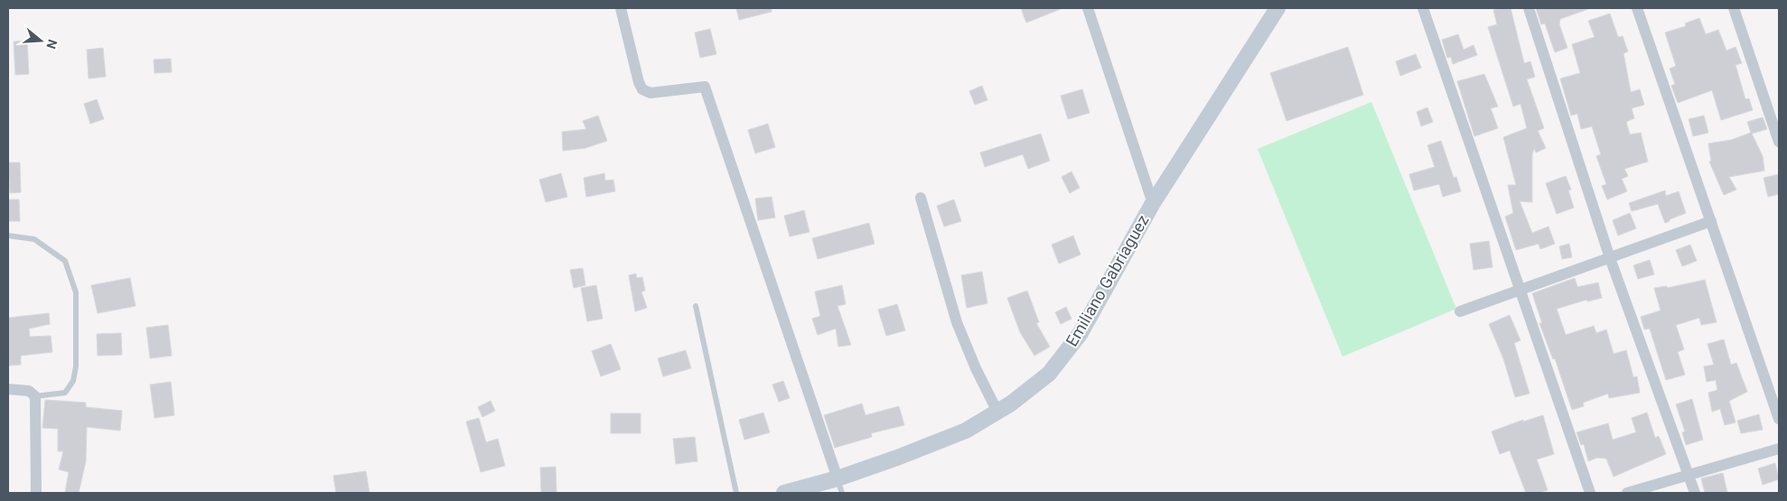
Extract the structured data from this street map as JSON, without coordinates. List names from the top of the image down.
{
  "streets": {
    "main road": ["Emiliano Gabriaguez"]
  },
  "north": "right"
}
